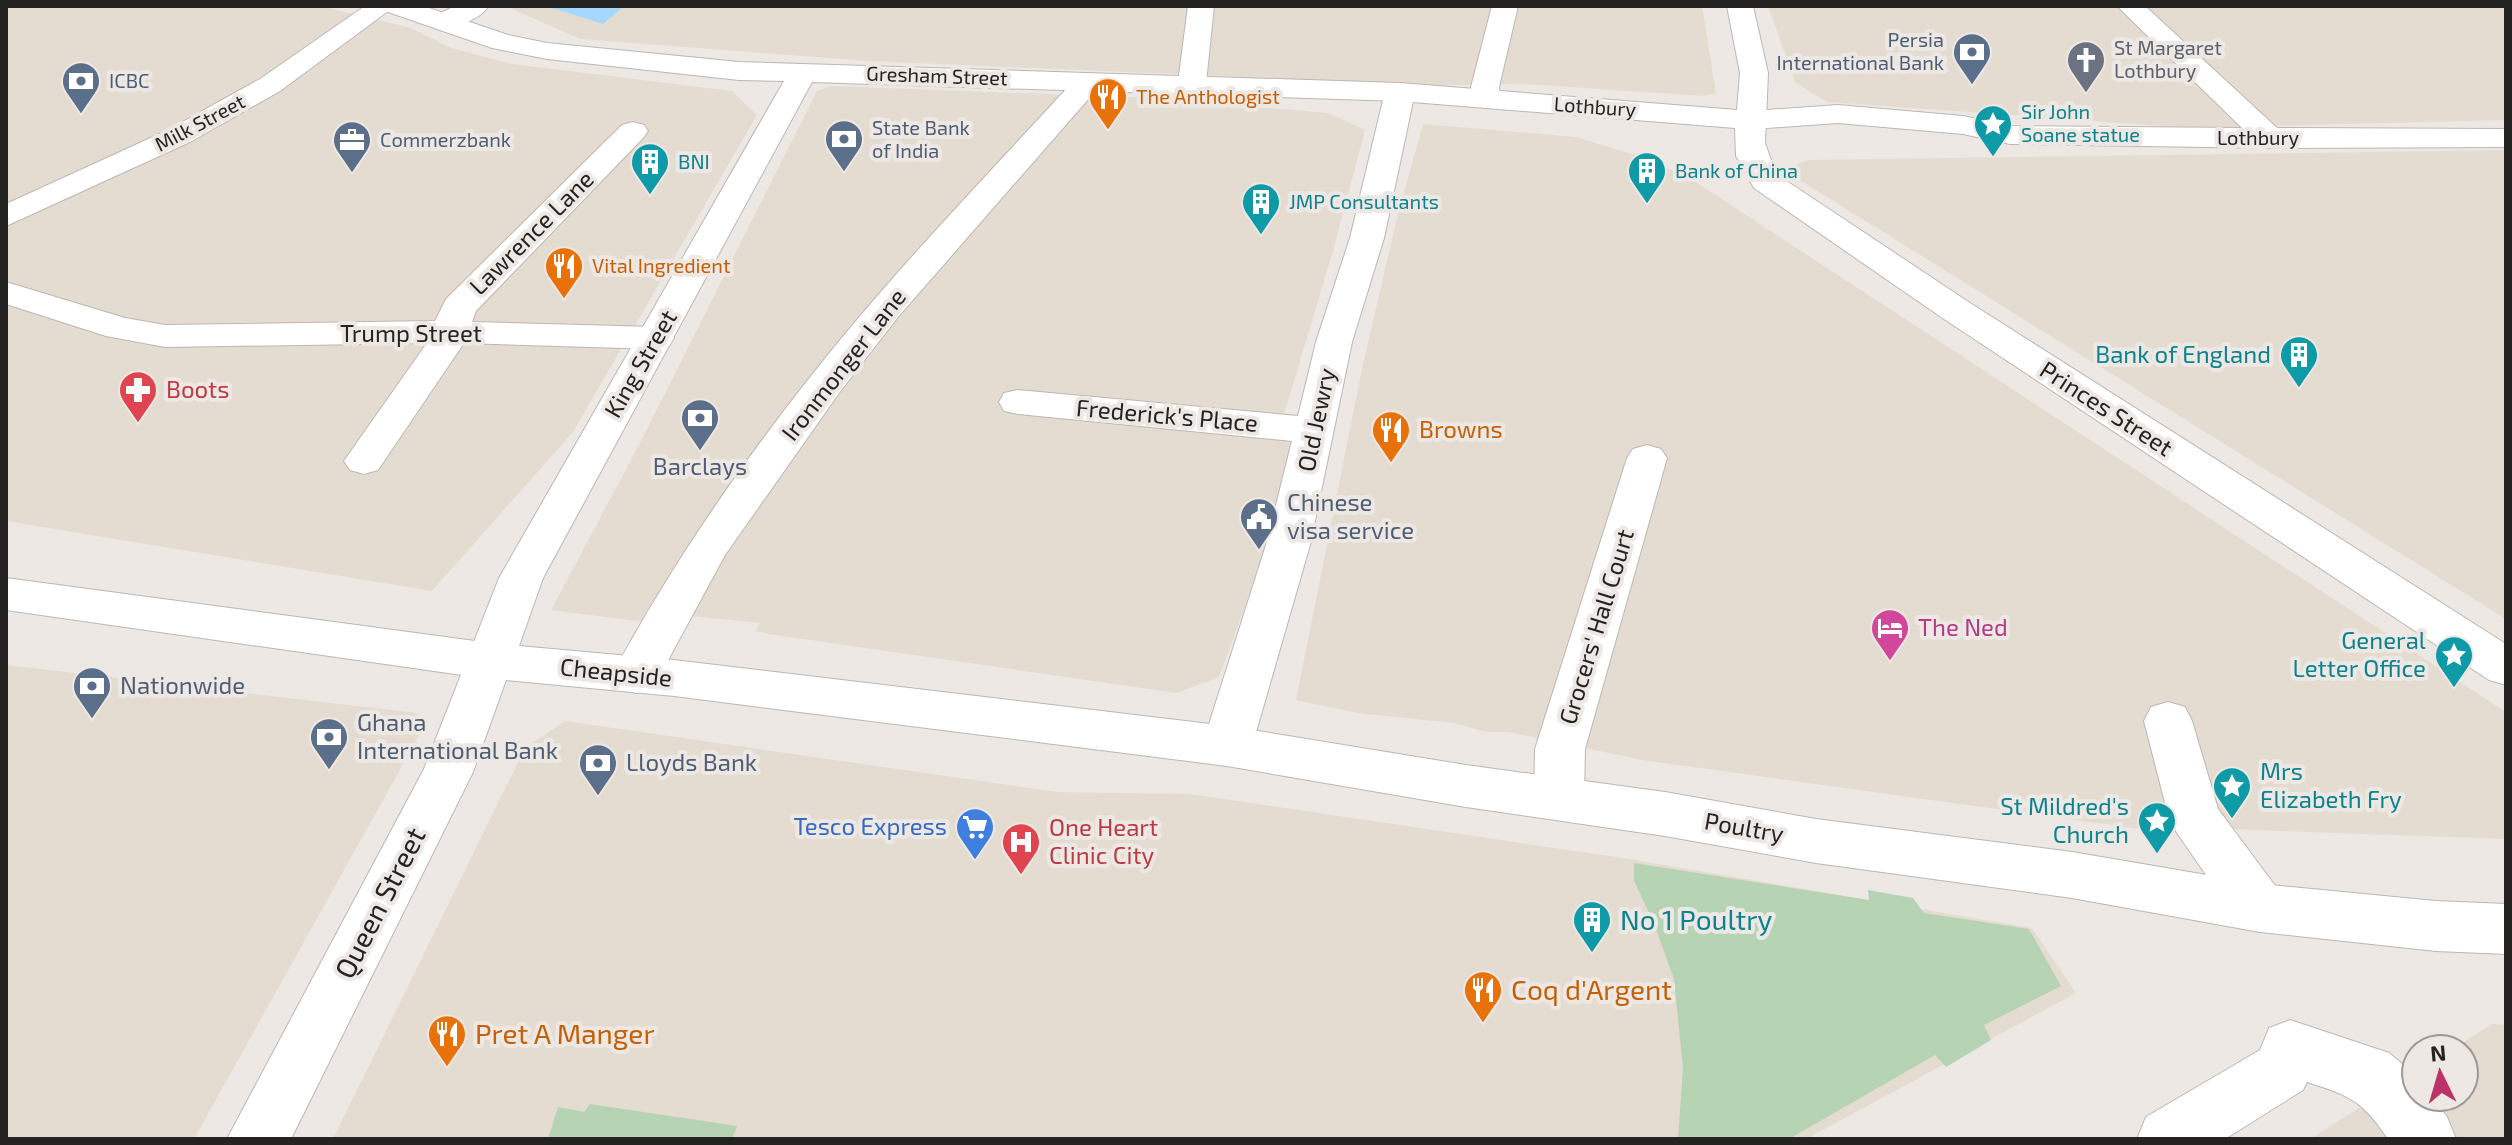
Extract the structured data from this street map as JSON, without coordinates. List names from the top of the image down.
{
  "streets": {
    "street": [
      "Gresham Street",
      "Lothbury",
      "Milk Street",
      "Lawrence Lane",
      "Trump Street",
      "King Street",
      "Ironmonger Lane",
      "Princes Street",
      "Frederick's Place",
      "Old Jewry",
      "Grocers' Hall Court",
      "Cheapside",
      "Poultry",
      "Queen Street"
    ]
  },
  "crossings": [
    ["Gresham Street", "Lothbury"],
    ["Gresham Street", "King Street"],
    ["Gresham Street", "Ironmonger Lane"],
    ["Gresham Street", "Old Jewry"],
    ["Lothbury", "Princes Street"],
    ["Lawrence Lane", "Trump Street"],
    ["Trump Street", "King Street"],
    ["King Street", "Cheapside"],
    ["King Street", "Queen Street"],
    ["Ironmonger Lane", "Cheapside"],
    ["Frederick's Place", "Old Jewry"],
    ["Old Jewry", "Cheapside"],
    ["Old Jewry", "Poultry"],
    ["Grocers' Hall Court", "Poultry"],
    ["Cheapside", "Poultry"],
    ["Cheapside", "Queen Street"]
  ],
  "places": {
    "bank": [
      "Persia International Bank",
      "ICBC",
      "State Bank of India",
      "Barclays",
      "Nationwide",
      "Ghana International Bank",
      "Lloyds Bank"
    ],
    "church": ["St Margaret Lothbury"],
    "restaurant": [
      "The Anthologist",
      "Vital Ingredient",
      "Browns",
      "Coq d'Argent",
      "Pret A Manger"
    ],
    "place": [
      "Sir John Soane statue",
      "General Letter Office",
      "Mrs Elizabeth Fry",
      "St Mildred's Church"
    ],
    "office": ["Commerzbank"],
    "building": [
      "BNI",
      "Bank of China",
      "JMP Consultants",
      "Bank of England",
      "No 1 Poultry"
    ],
    "pharmacy": ["Boots"],
    "public building": ["Chinese visa service"],
    "hotel": ["The Ned"],
    "supermarket": ["Tesco Express"],
    "hospital": ["One Heart Clinic City"]
  },
  "north": "top"
}
